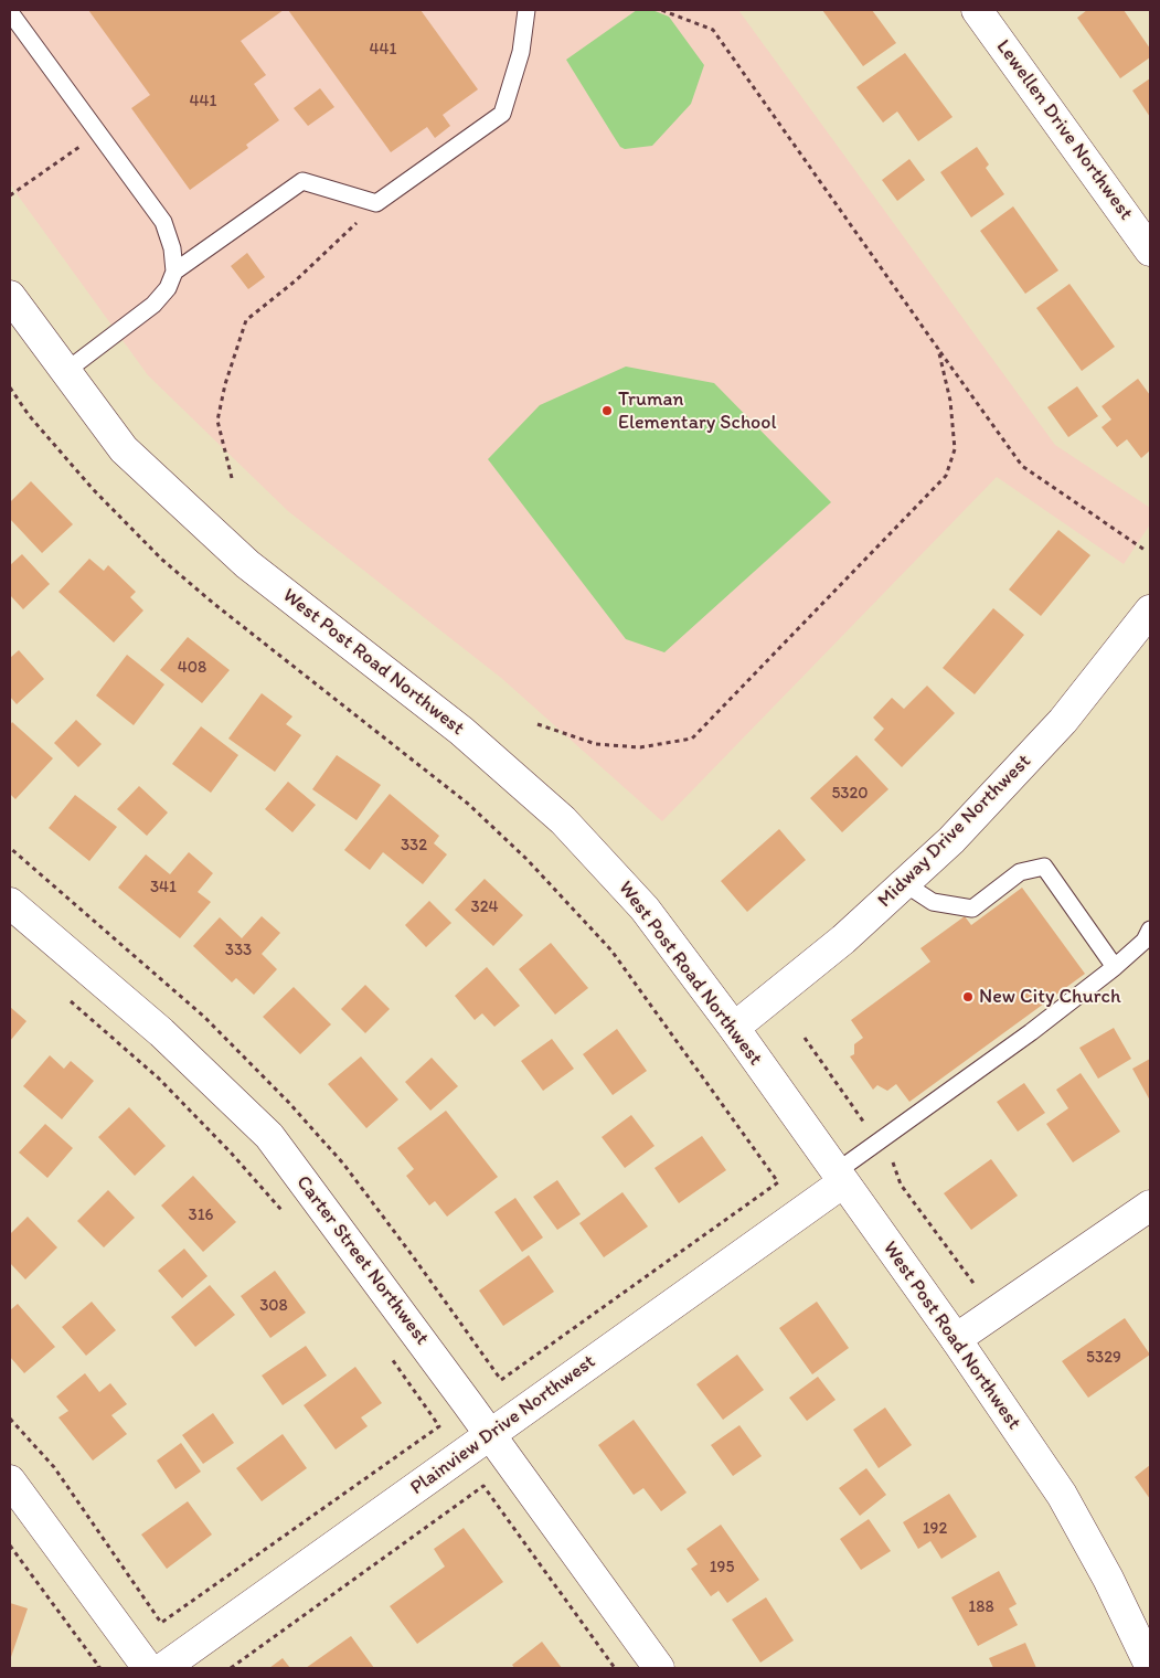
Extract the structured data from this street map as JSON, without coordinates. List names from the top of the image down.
{
  "streets": {
    "street": [
      "Lewellen Drive Northwest",
      "West Post Road Northwest",
      "Midway Drive Northwest",
      "Carter Street Northwest",
      "Plainview Drive Northwest"
    ]
  },
  "crossings": [
    ["West Post Road Northwest", "Midway Drive Northwest"],
    ["West Post Road Northwest", "Plainview Drive Northwest"],
    ["Carter Street Northwest", "Plainview Drive Northwest"]
  ],
  "places": ["Truman Elementary School", "New City Church"],
  "house_numbers": [
    "441",
    "441",
    "408",
    "5320",
    "332",
    "341",
    "324",
    "333",
    "316",
    "308",
    "5329",
    "192",
    "195",
    "188"
  ]
}
